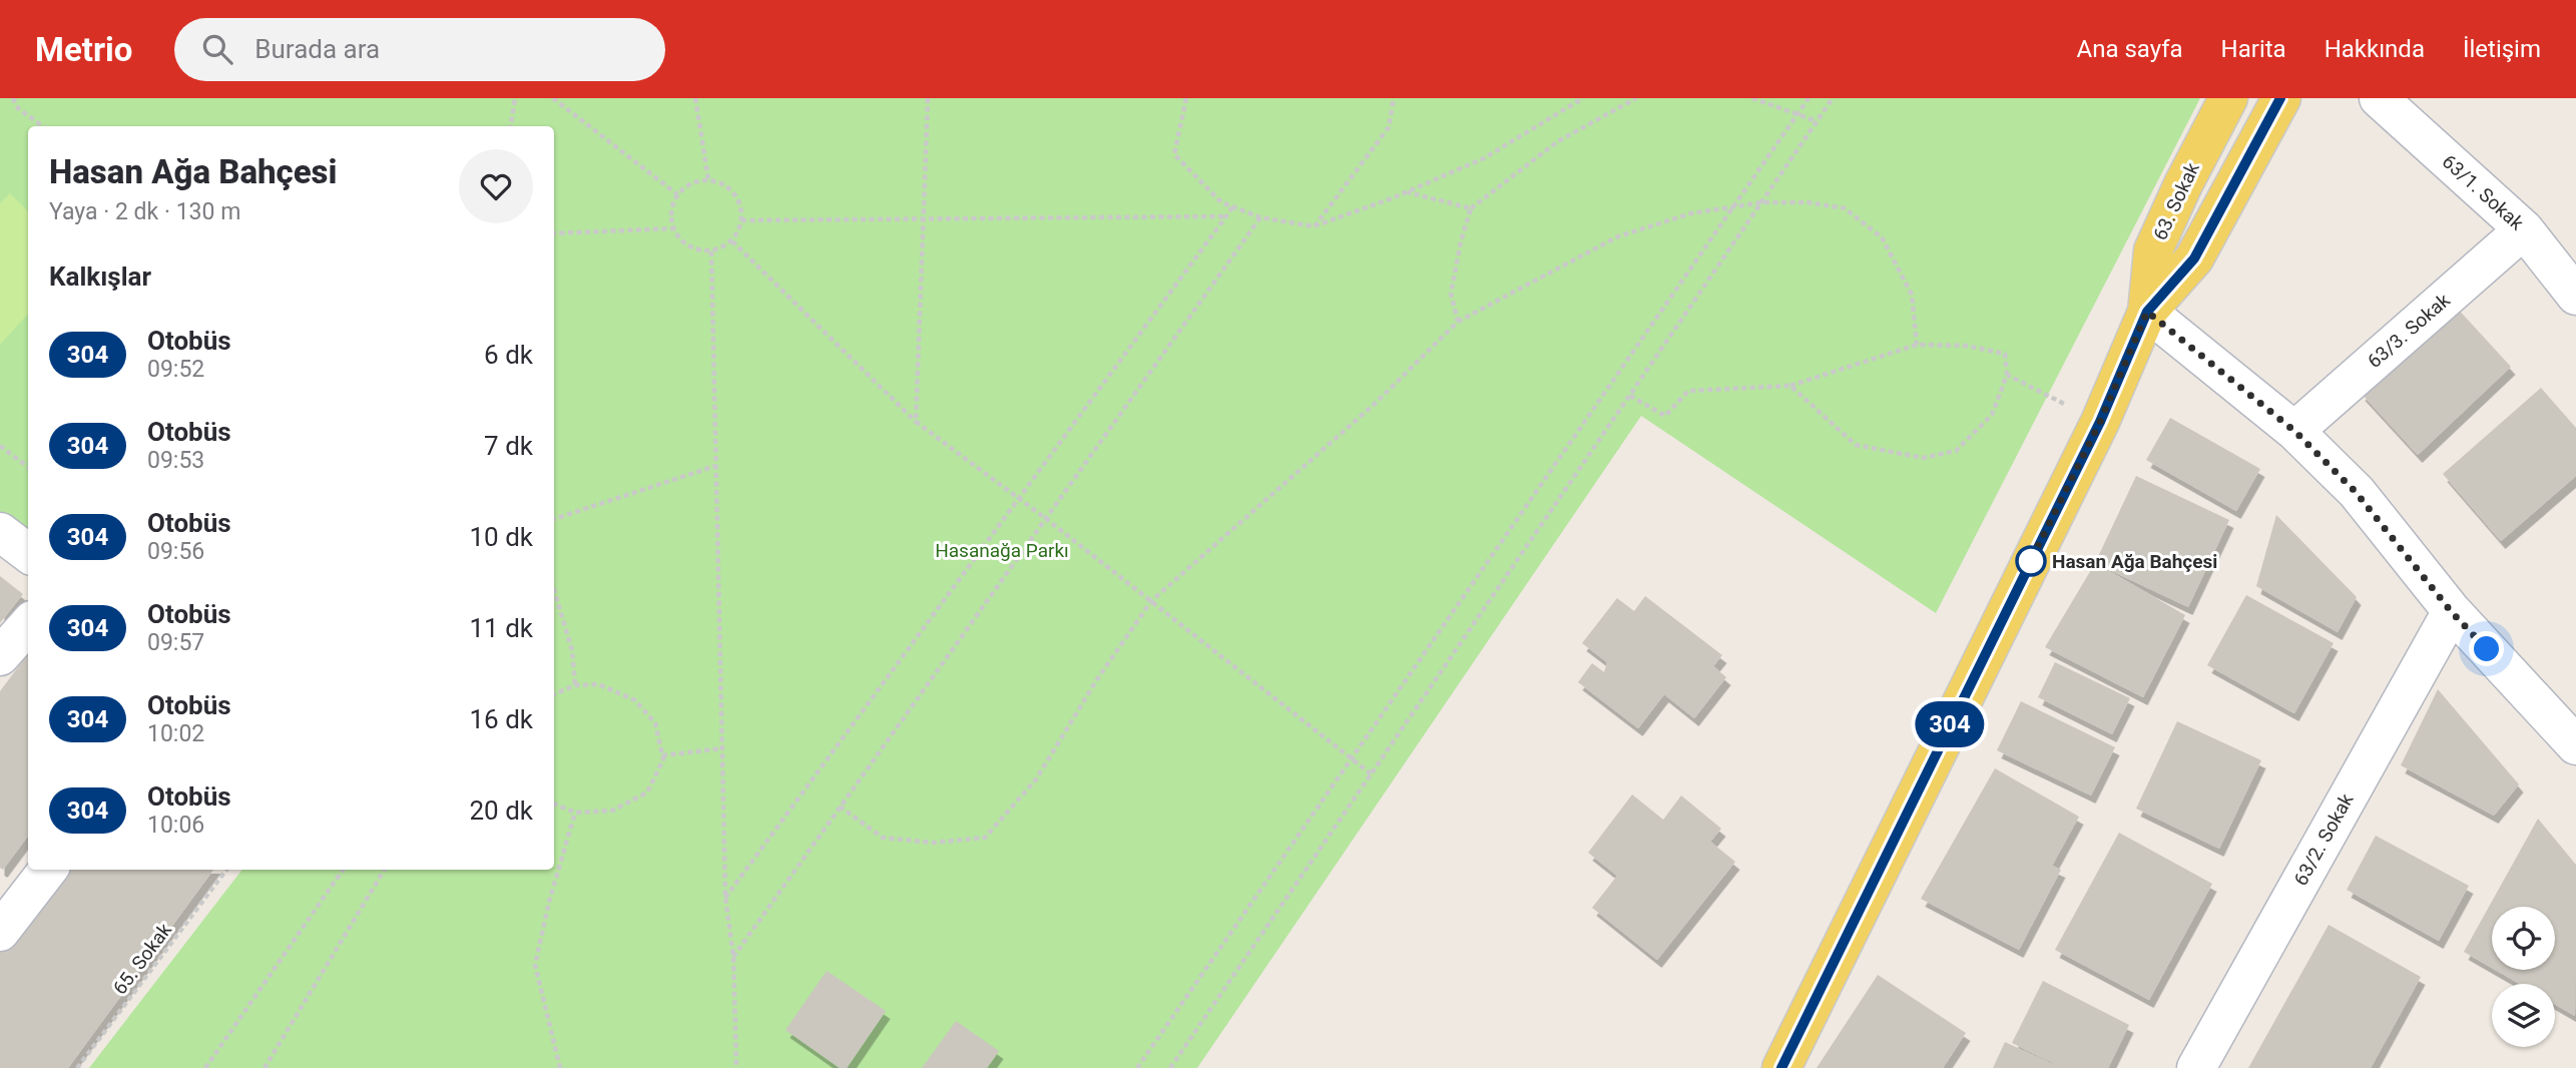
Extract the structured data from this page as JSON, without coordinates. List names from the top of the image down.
{
  "streets": {
    "main road": ["63. Sokak"],
    "street": ["63/1. Sokak", "63/3. Sokak", "63/2. Sokak"],
    "path": ["65. Sokak"]
  },
  "crossings": [
    ["63/1. Sokak", "63/3. Sokak"]
  ],
  "parks": ["Hasanağa Parkı"],
  "places": ["Hasan Ağa Bahçesi"],
  "lines": ["bus line 304"],
  "page": {
    "header": "Metrio",
    "search": "Burada ara",
    "nav": [
      "Ana sayfa",
      "Harita",
      "Hakkında",
      "İletişim"
    ],
    "on_map": "304",
    "heading": [
      ["Hasan Ağa Bahçesi", "Yaya · 2 dk · 130 m"],
      "Kalkışlar"
    ],
    "list": [
      {
        "mark": "304",
        "name": "Otobüs",
        "note": "09:52",
        "value": "6 dk"
      },
      {
        "mark": "304",
        "name": "Otobüs",
        "note": "09:53",
        "value": "7 dk"
      },
      {
        "mark": "304",
        "name": "Otobüs",
        "note": "09:56",
        "value": "10 dk"
      },
      {
        "mark": "304",
        "name": "Otobüs",
        "note": "09:57",
        "value": "11 dk"
      },
      {
        "mark": "304",
        "name": "Otobüs",
        "note": "10:02",
        "value": "16 dk"
      },
      {
        "mark": "304",
        "name": "Otobüs",
        "note": "10:06",
        "value": "20 dk"
      }
    ]
  }
}
